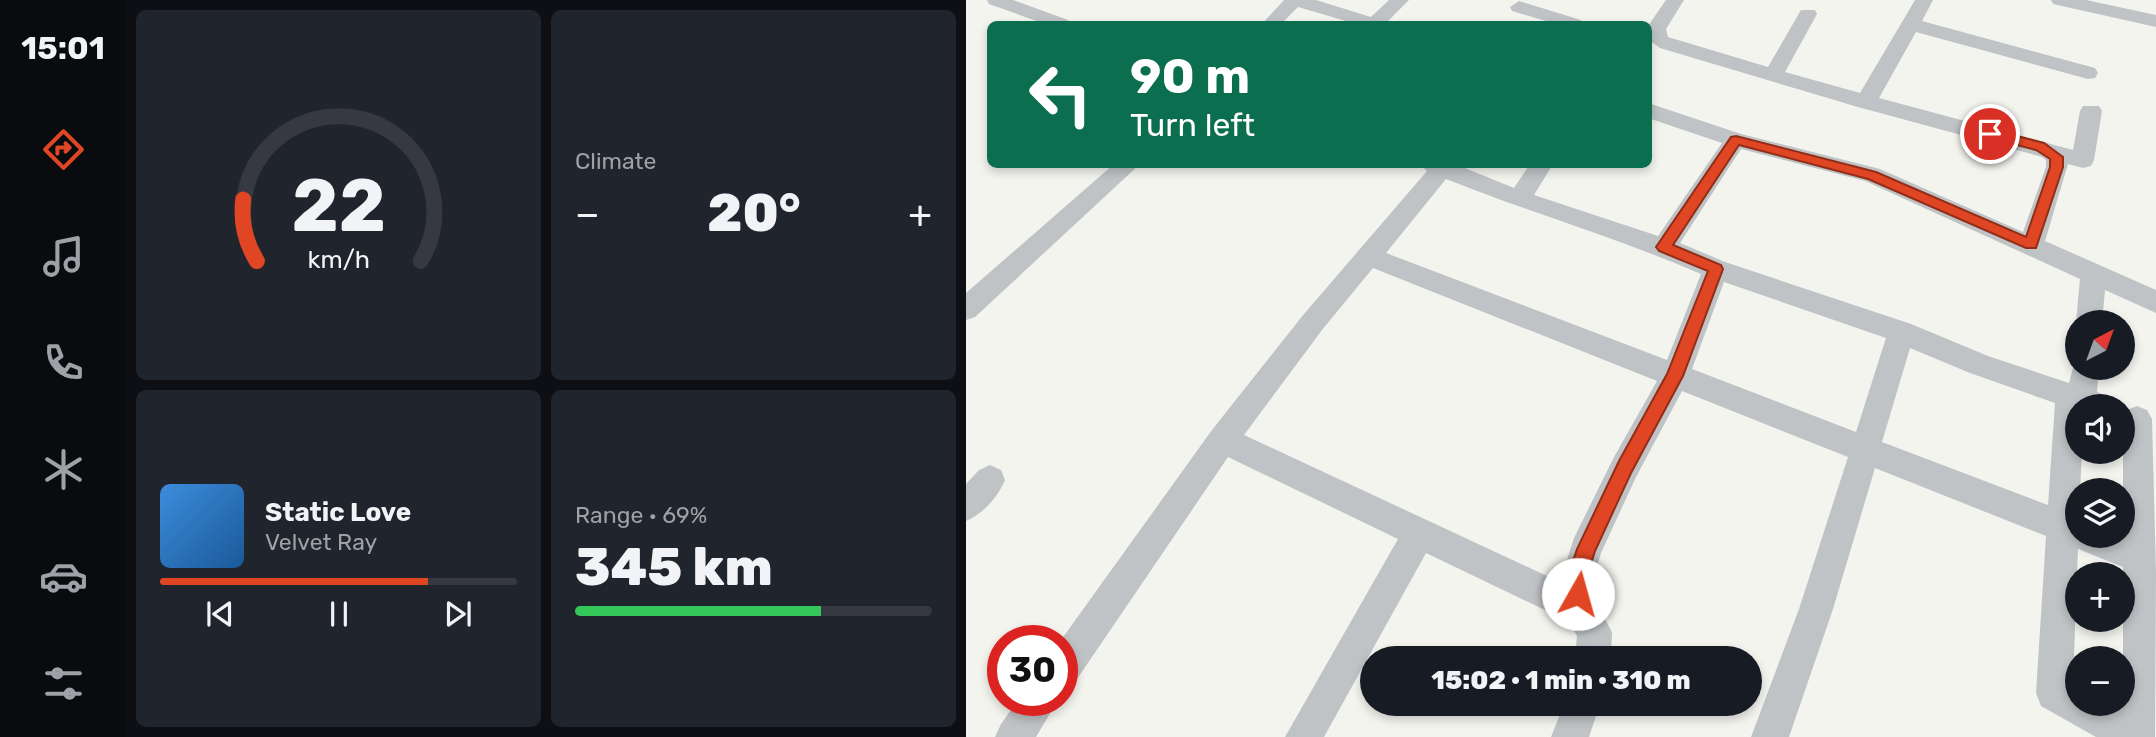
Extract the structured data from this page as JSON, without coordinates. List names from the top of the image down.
{
  "north": "top right",
  "page": {
    "tabs": "15:01",
    "tile": [
      "Climate",
      ["Range · 69%", "345 km"]
    ],
    "turn": ["90 m", "Turn left"],
    "heat": ["−", "20°", "+"],
    "map_buttons": ["+", "−"],
    "song": ["Static Love", "Velvet Ray"],
    "limit": "30",
    "trip": "15:02 · 1 min · 310 m",
    "gauge": ["22", "km/h"]
  }
}
